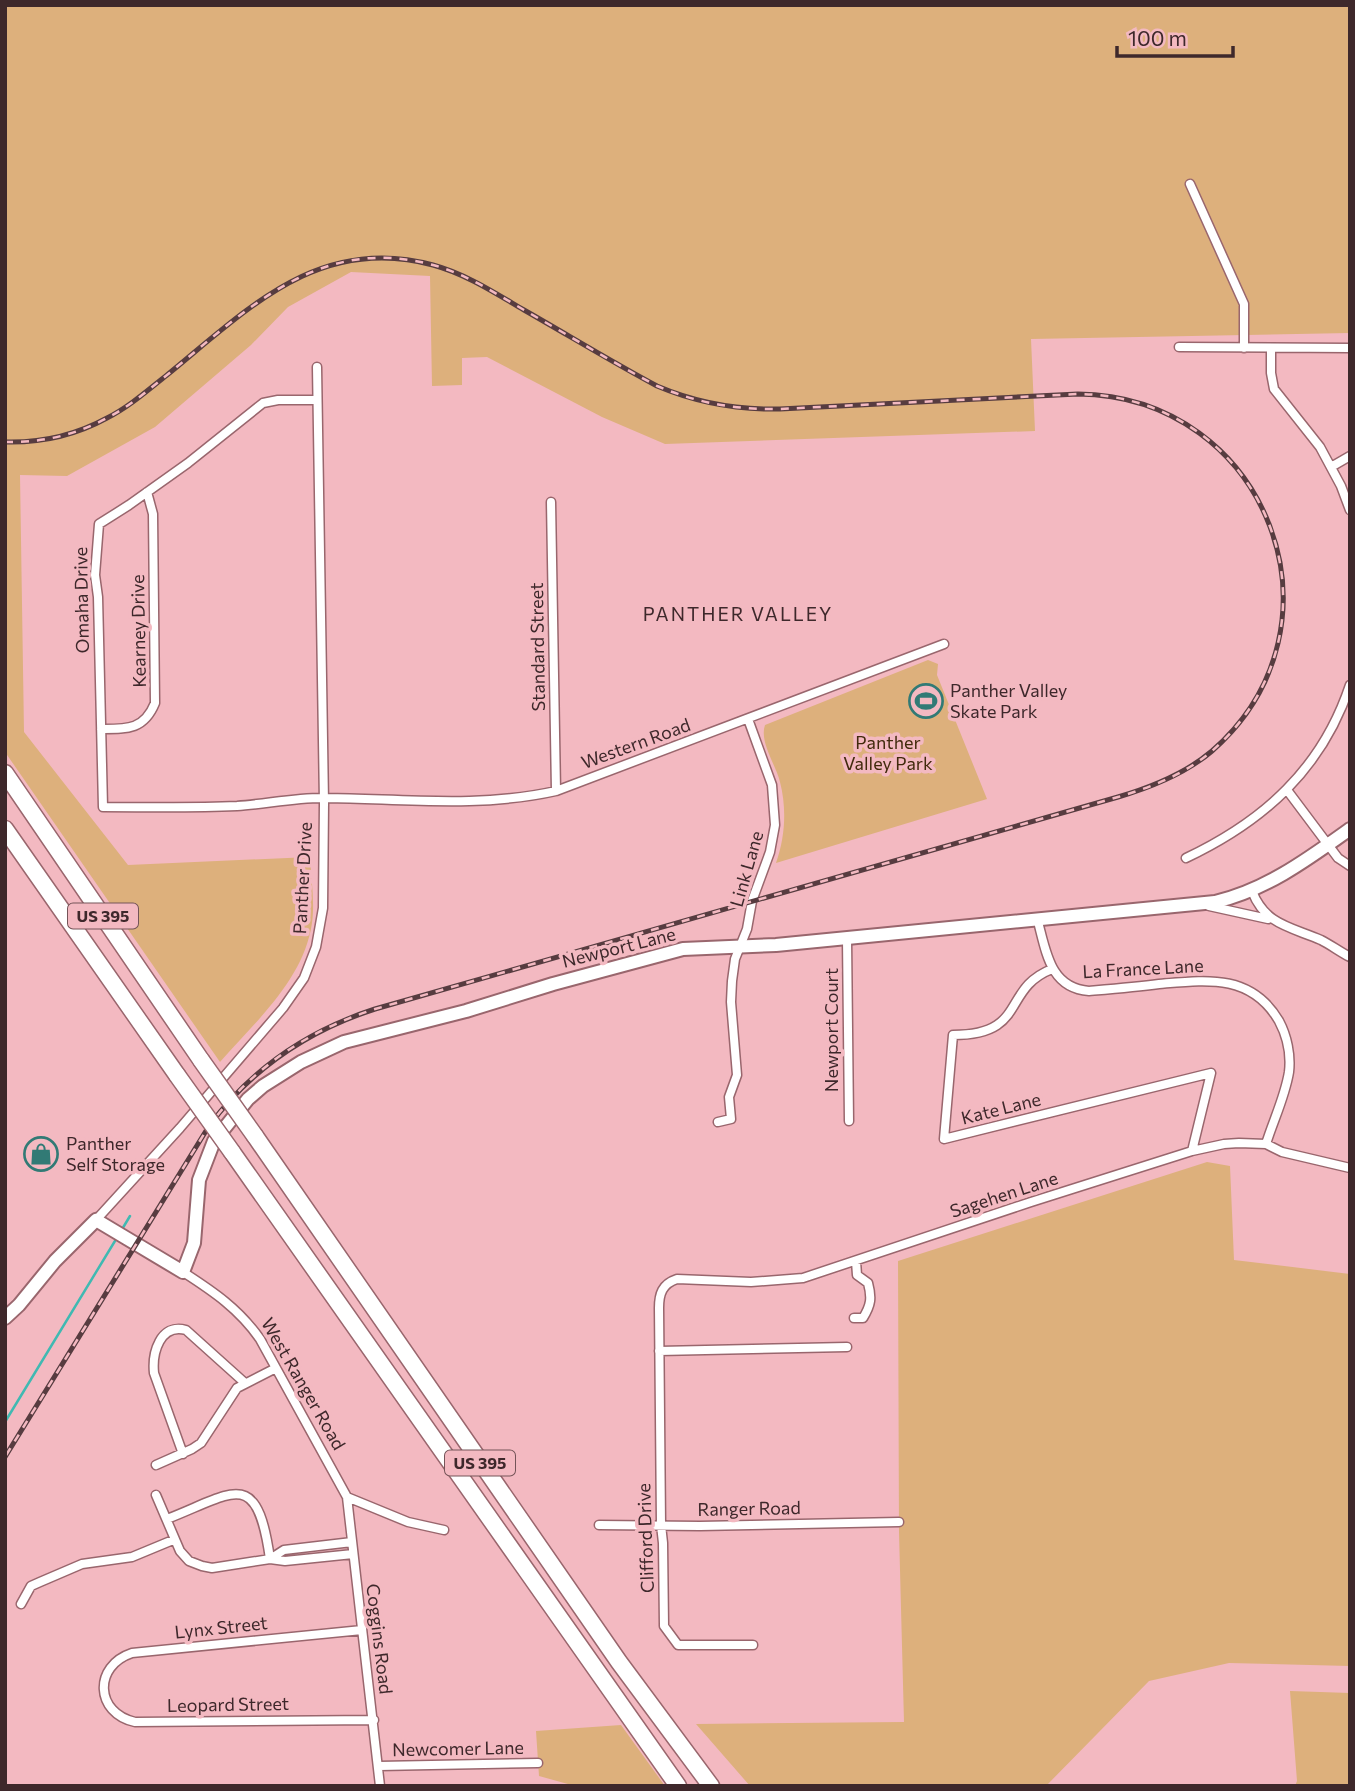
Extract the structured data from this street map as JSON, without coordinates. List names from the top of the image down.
{
  "streets": {
    "highway": ["US 395"],
    "street": [
      "Omaha Drive",
      "Kearney Drive",
      "Standard Street",
      "Western Road",
      "Link Lane",
      "Panther Drive",
      "Newport Lane",
      "La France Lane",
      "Newport Court",
      "Kate Lane",
      "Sagehen Lane",
      "West Ranger Road",
      "Ranger Road",
      "Clifford Drive",
      "Lynx Street",
      "Coggins Road",
      "Leopard Street",
      "Newcomer Lane"
    ]
  },
  "crossings": [
    ["Omaha Drive", "Kearney Drive"],
    ["Omaha Drive", "Western Road"],
    ["Omaha Drive", "Panther Drive"],
    ["Standard Street", "Western Road"],
    ["Western Road", "Link Lane"],
    ["Western Road", "Panther Drive"],
    ["Link Lane", "Newport Lane"],
    ["Panther Drive", "West Ranger Road"],
    ["Newport Lane", "Newport Court"],
    ["Newport Lane", "West Ranger Road"],
    ["La France Lane", "Kate Lane"],
    ["La France Lane", "Sagehen Lane"],
    ["Kate Lane", "Sagehen Lane"],
    ["Sagehen Lane", "Clifford Drive"],
    ["West Ranger Road", "Coggins Road"],
    ["Ranger Road", "Clifford Drive"],
    ["Lynx Street", "Coggins Road"],
    ["Lynx Street", "Leopard Street"],
    ["Coggins Road", "Leopard Street"],
    ["Coggins Road", "Newcomer Lane"]
  ],
  "districts": ["PANTHER VALLEY"],
  "parks": ["Panther Valley Park"],
  "places": {
    "sports": ["Panther Valley Skate Park"],
    "shop": ["Panther Self Storage"]
  },
  "scale_bar": "100 m"
}
